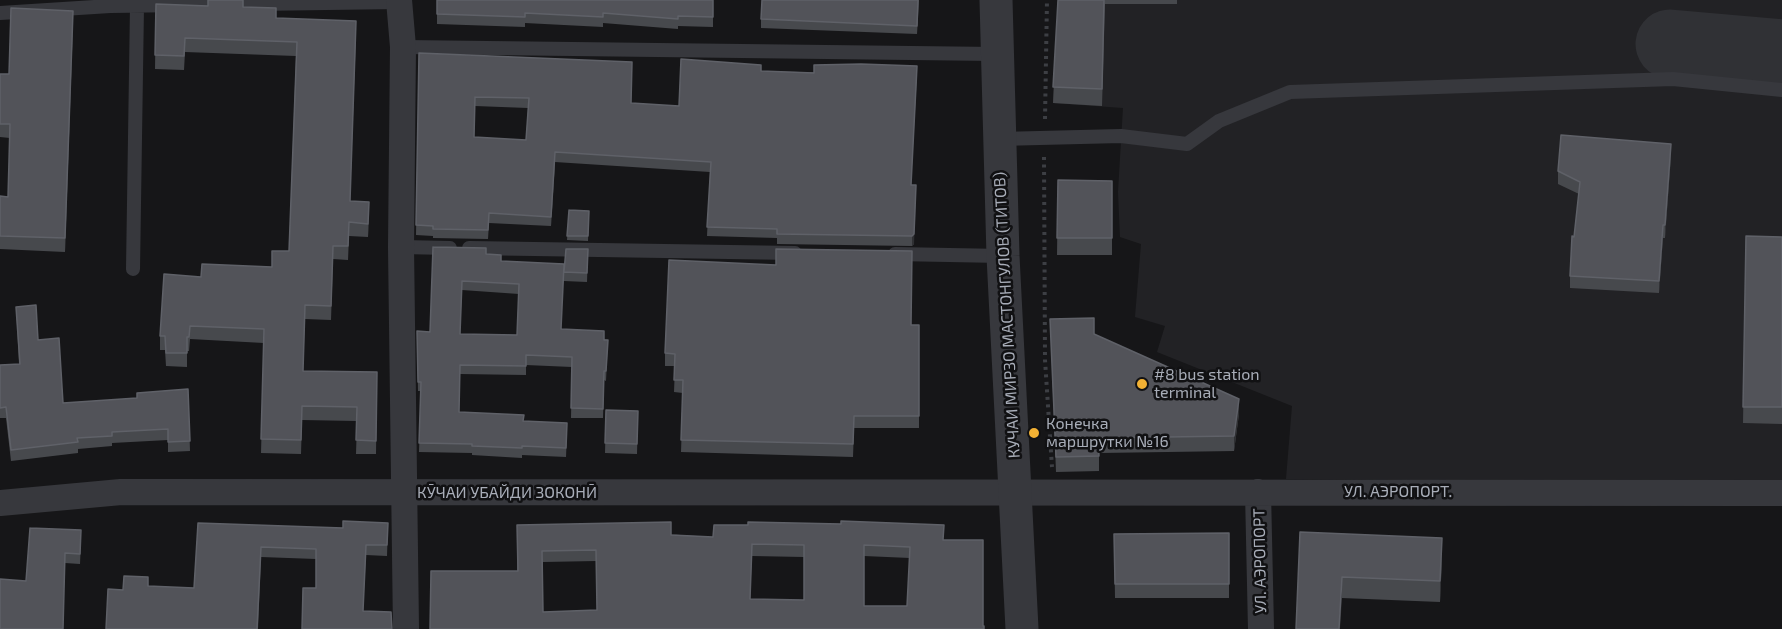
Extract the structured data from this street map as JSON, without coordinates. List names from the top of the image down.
{
  "streets": {
    "street": [
      "КУЧАИ МИРЗО МАСТОНГУЛОВ (ТИТОВ)",
      "УЛ. АЭРОПОРТ.",
      "КӮЧАИ УБАЙДИ ЗОКОНӢ",
      "УЛ. АЭРОПОРТ"
    ]
  },
  "crossings": [
    ["КУЧАИ МИРЗО МАСТОНГУЛОВ (ТИТОВ)", "УЛ. АЭРОПОРТ."],
    ["КУЧАИ МИРЗО МАСТОНГУЛОВ (ТИТОВ)", "КӮЧАИ УБАЙДИ ЗОКОНӢ"],
    ["УЛ. АЭРОПОРТ.", "КӮЧАИ УБАЙДИ ЗОКОНӢ"],
    ["УЛ. АЭРОПОРТ.", "УЛ. АЭРОПОРТ"]
  ],
  "places": ["#8 bus station terminal", "Конечка маршрутки №16"]
}
